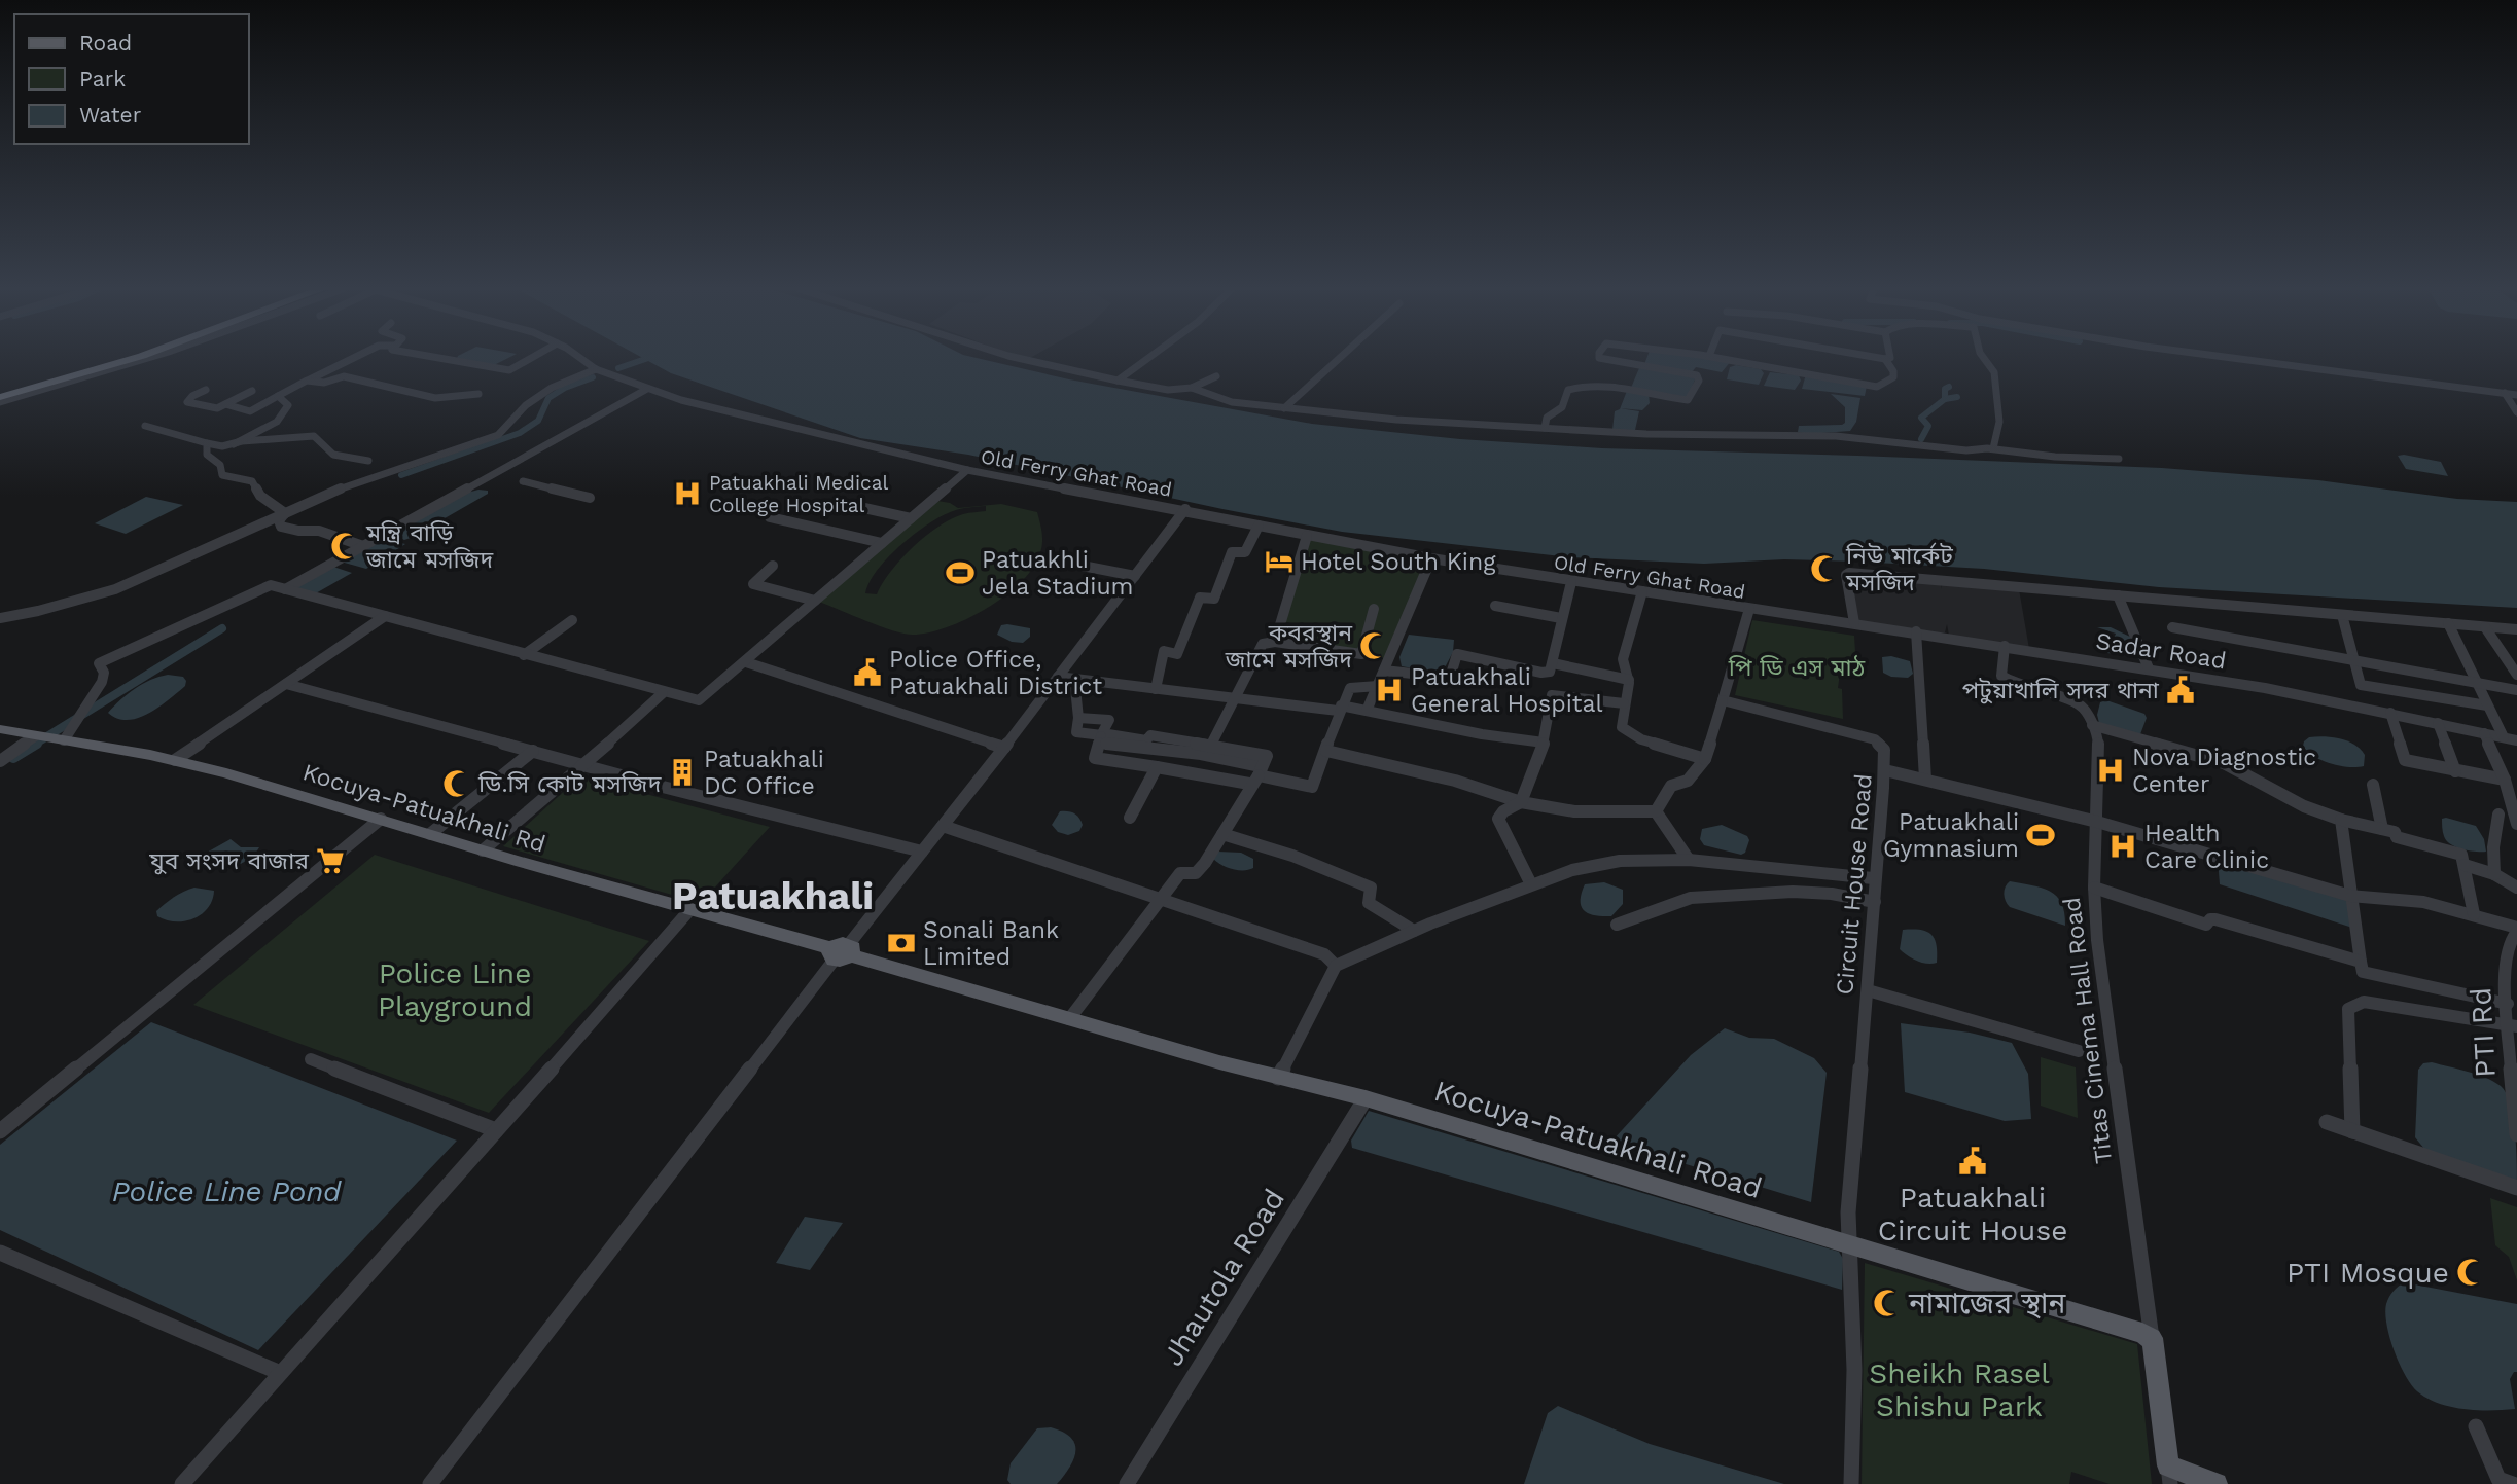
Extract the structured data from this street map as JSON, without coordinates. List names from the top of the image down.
{
  "streets": {
    "main road": ["Kocuya-Patuakhali Rd", "Kocuya-Patuakhali Road"],
    "street": [
      "Old Ferry Ghat Road",
      "Sadar Road",
      "Circuit House Road",
      "Titas Cinema Hall Road",
      "PTI Rd",
      "Jhautola Road"
    ]
  },
  "crossings": [
    ["Old Ferry Ghat Road", "Sadar Road"],
    ["Kocuya-Patuakhali Rd", "Kocuya-Patuakhali Road"],
    ["Circuit House Road", "Kocuya-Patuakhali Road"],
    ["Titas Cinema Hall Road", "Kocuya-Patuakhali Road"],
    ["Kocuya-Patuakhali Road", "Jhautola Road"]
  ],
  "districts": ["Patuakhali"],
  "water": ["Police Line Pond"],
  "parks": ["পি ডি এস মাঠ", "Police Line Playground", "Sheikh Rasel Shishu Park"],
  "places": {
    "hospital": [
      "Patuakhali Medical College Hospital",
      "Patuakhali General Hospital",
      "Nova Diagnostic Center",
      "Health Care Clinic"
    ],
    "mosque": [
      "মন্ত্রি বাড়ি জামে মসজিদ",
      "নিউ মার্কেট মসজিদ",
      "কবরস্থান জামে মসজিদ",
      "ডি.সি কোট মসজিদ",
      "PTI Mosque",
      "নামাজের স্থান"
    ],
    "hotel": ["Hotel South King"],
    "sports": ["Patuakhli Jela Stadium", "Patuakhali Gymnasium"],
    "public building": ["Police Office, Patuakhali District", "পটুয়াখালি সদর থানা", "Patuakhali Circuit House"],
    "building": ["Patuakhali DC Office"],
    "supermarket": ["যুব সংসদ বাজার"],
    "bank": ["Sonali Bank Limited"]
  },
  "legend": ["Road", "Park", "Water"]
}
